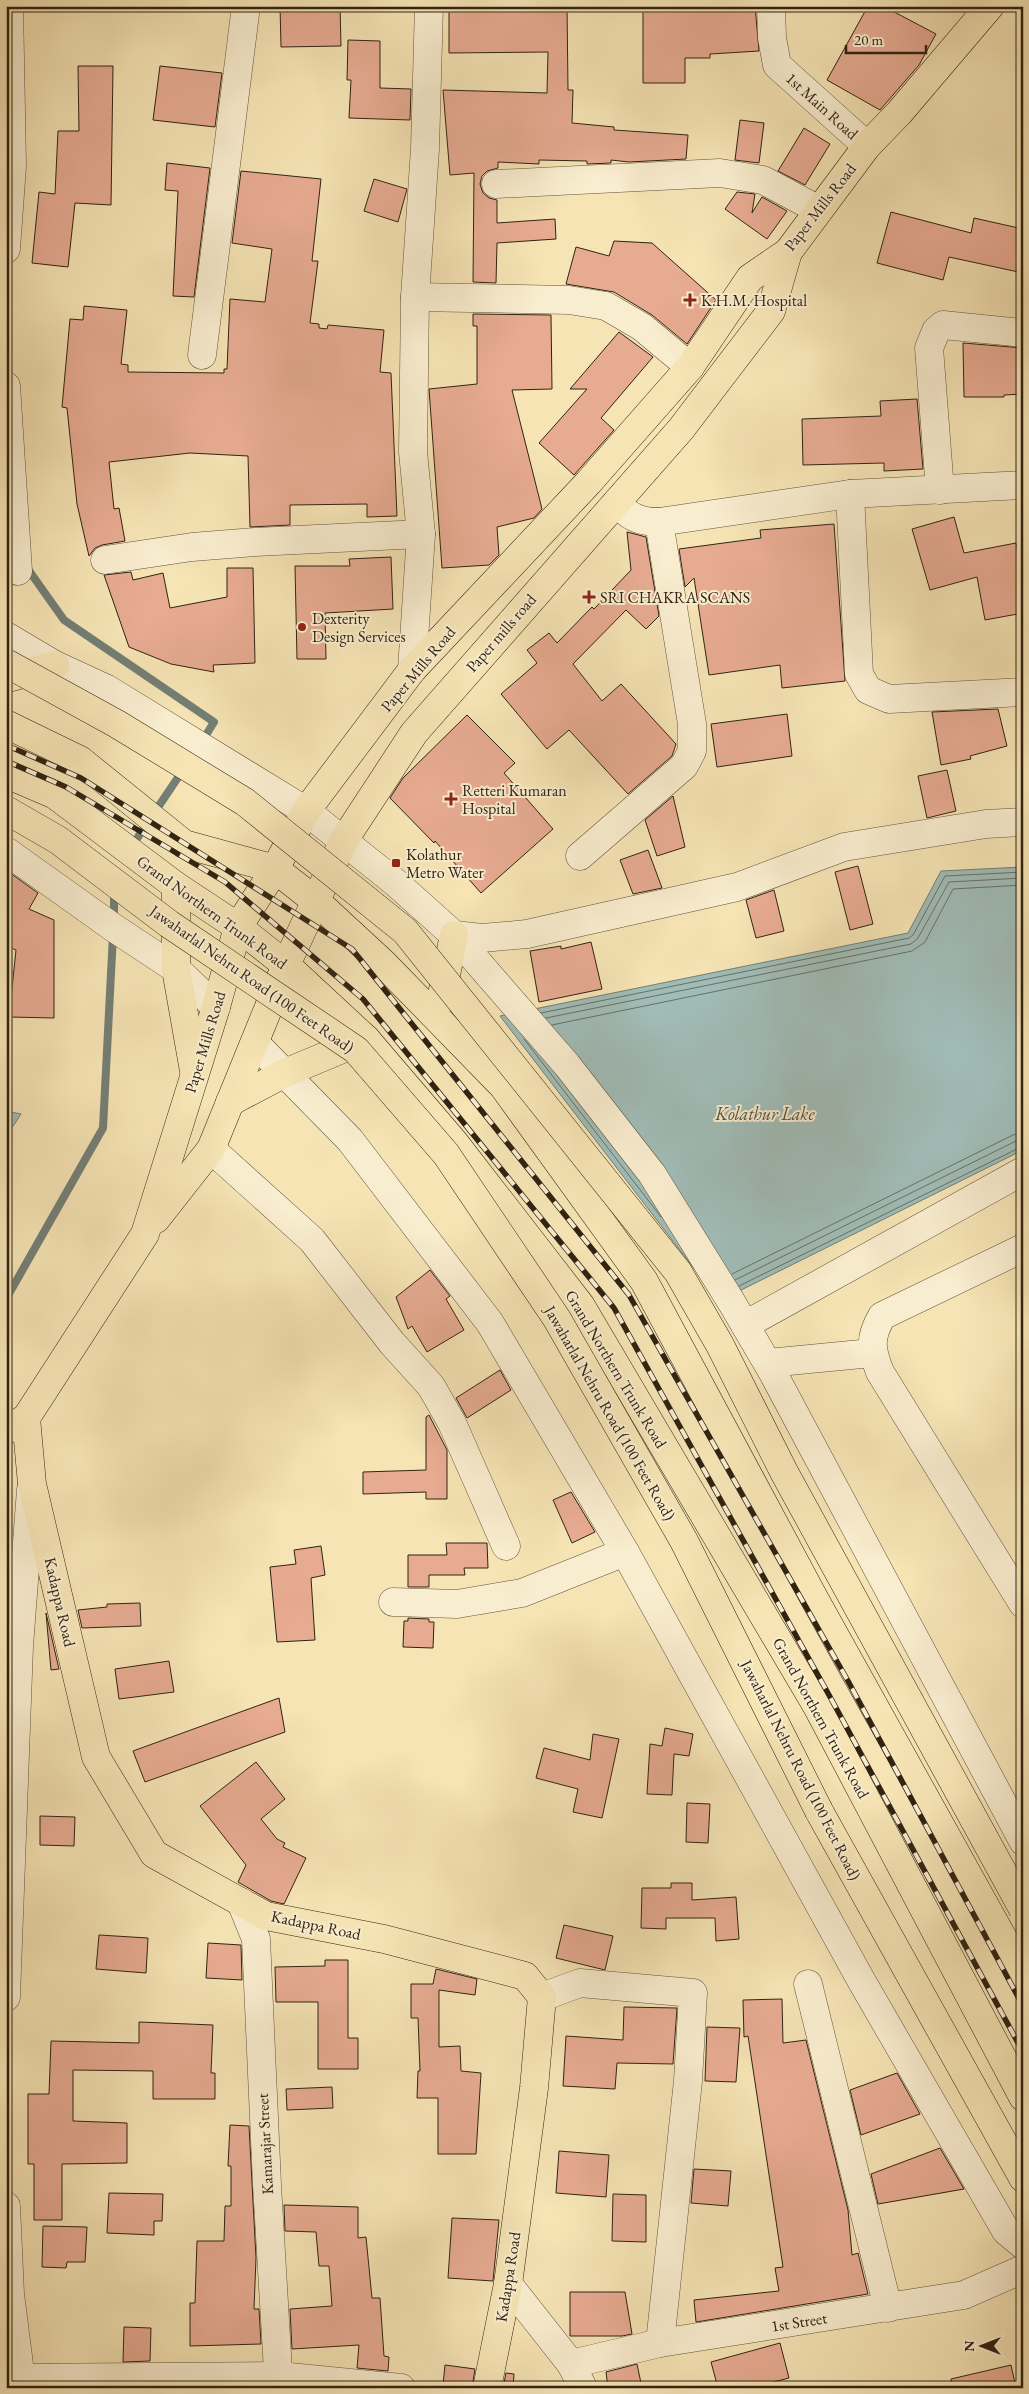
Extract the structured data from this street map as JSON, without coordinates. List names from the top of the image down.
{
  "streets": {
    "main road": [
      "Paper Mills Road",
      "Paper mills road",
      "Grand Northern Trunk Road",
      "Jawaharlal Nehru Road (100 Feet Road)",
      "Kadappa Road"
    ],
    "street": ["1st Main Road", "Kamarajar Street", "1st Street"]
  },
  "crossings": [
    ["1st Main Road", "Paper Mills Road"],
    ["Paper Mills Road", "Paper mills road"],
    ["Paper Mills Road", "Grand Northern Trunk Road"],
    ["Paper Mills Road", "Kadappa Road"],
    ["Paper mills road", "Grand Northern Trunk Road"],
    ["Kadappa Road", "Kamarajar Street"]
  ],
  "water": ["Kolathur Lake"],
  "places": {
    "health": ["K.H.M. Hospital", "SRI CHAKRA SCANS", "Retteri Kumaran Hospital"],
    "other": ["Dexterity Design Services"],
    "transit": ["Kolathur Metro Water"]
  },
  "scale_bar": "20 m",
  "north": "left"
}
